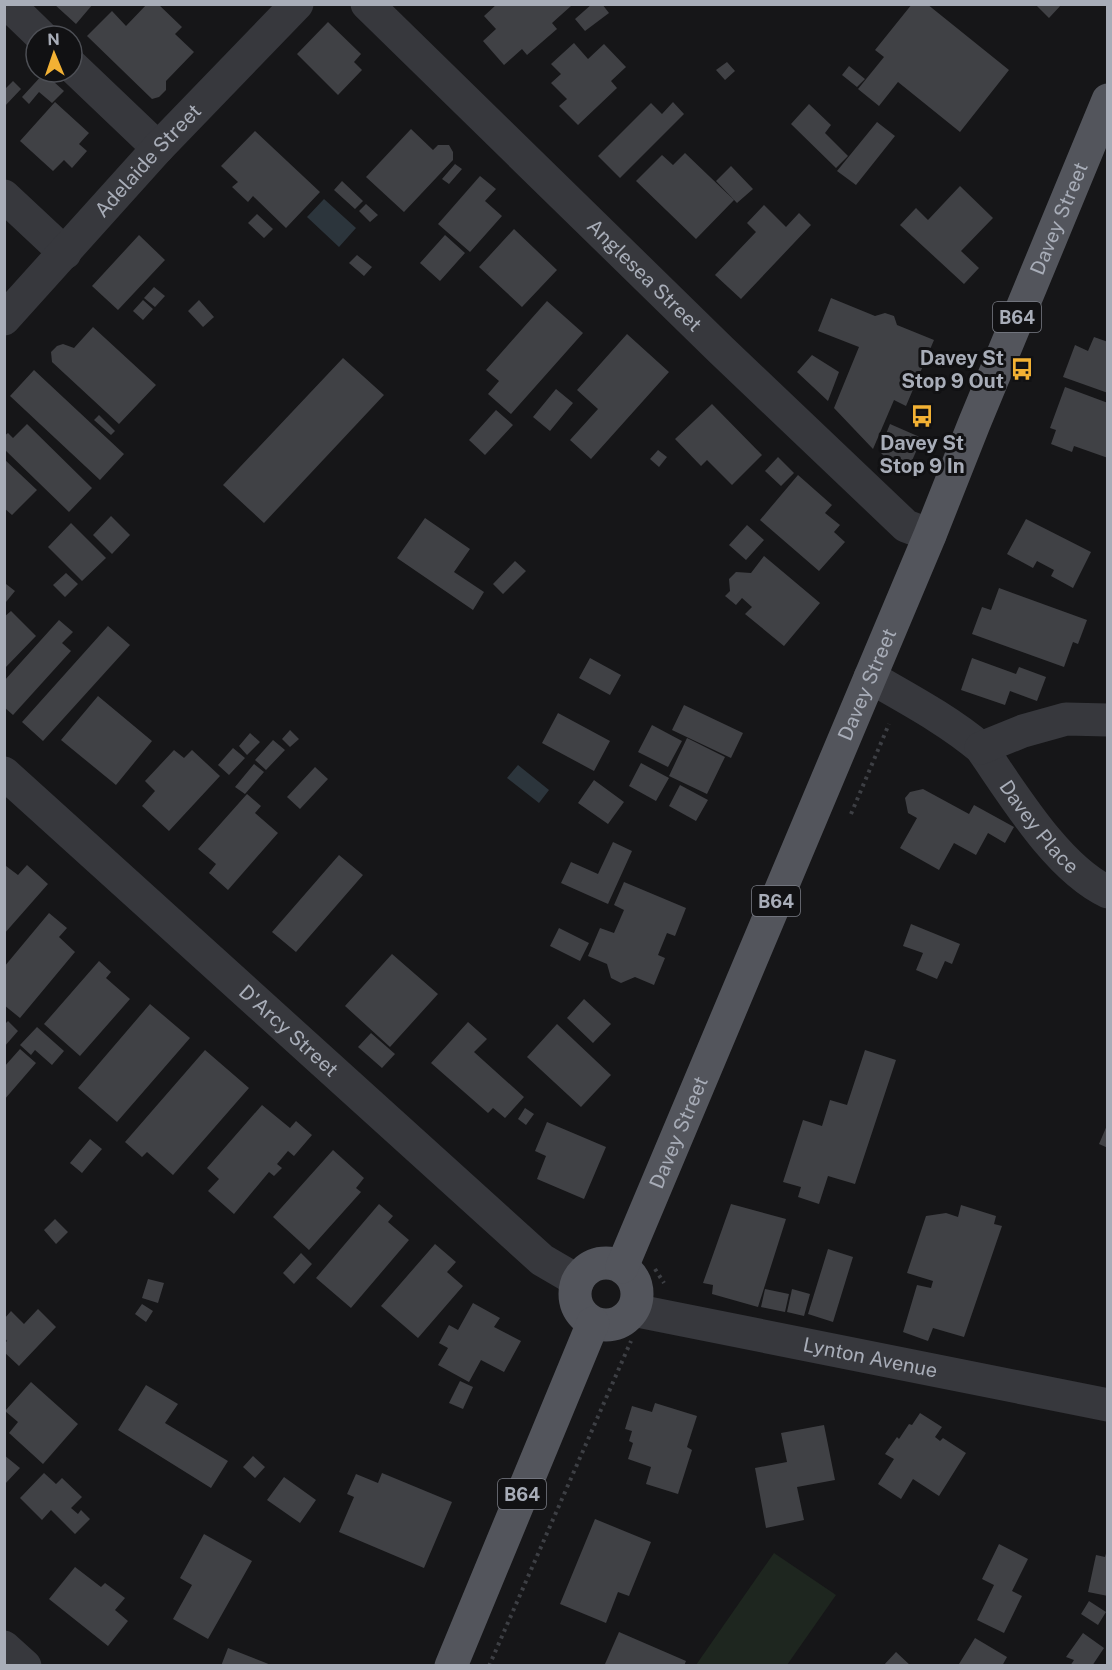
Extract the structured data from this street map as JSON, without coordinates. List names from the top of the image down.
{
  "streets": {
    "main road": ["Davey Street", "B64"],
    "street": [
      "Adelaide Street",
      "Anglesea Street",
      "Davey Place",
      "D'Arcy Street",
      "Lynton Avenue"
    ]
  },
  "crossings": [
    ["Davey Street", "Anglesea Street"],
    ["Davey Street", "B64"],
    ["Davey Street", "Davey Place"],
    ["Davey Street", "D'Arcy Street"],
    ["Davey Street", "Lynton Avenue"],
    ["B64", "D'Arcy Street"],
    ["B64", "Lynton Avenue"],
    ["D'Arcy Street", "Lynton Avenue"]
  ],
  "places": {
    "bus stop": ["Davey St Stop 9 Out", "Davey St Stop 9 In"]
  },
  "north": "top"
}
